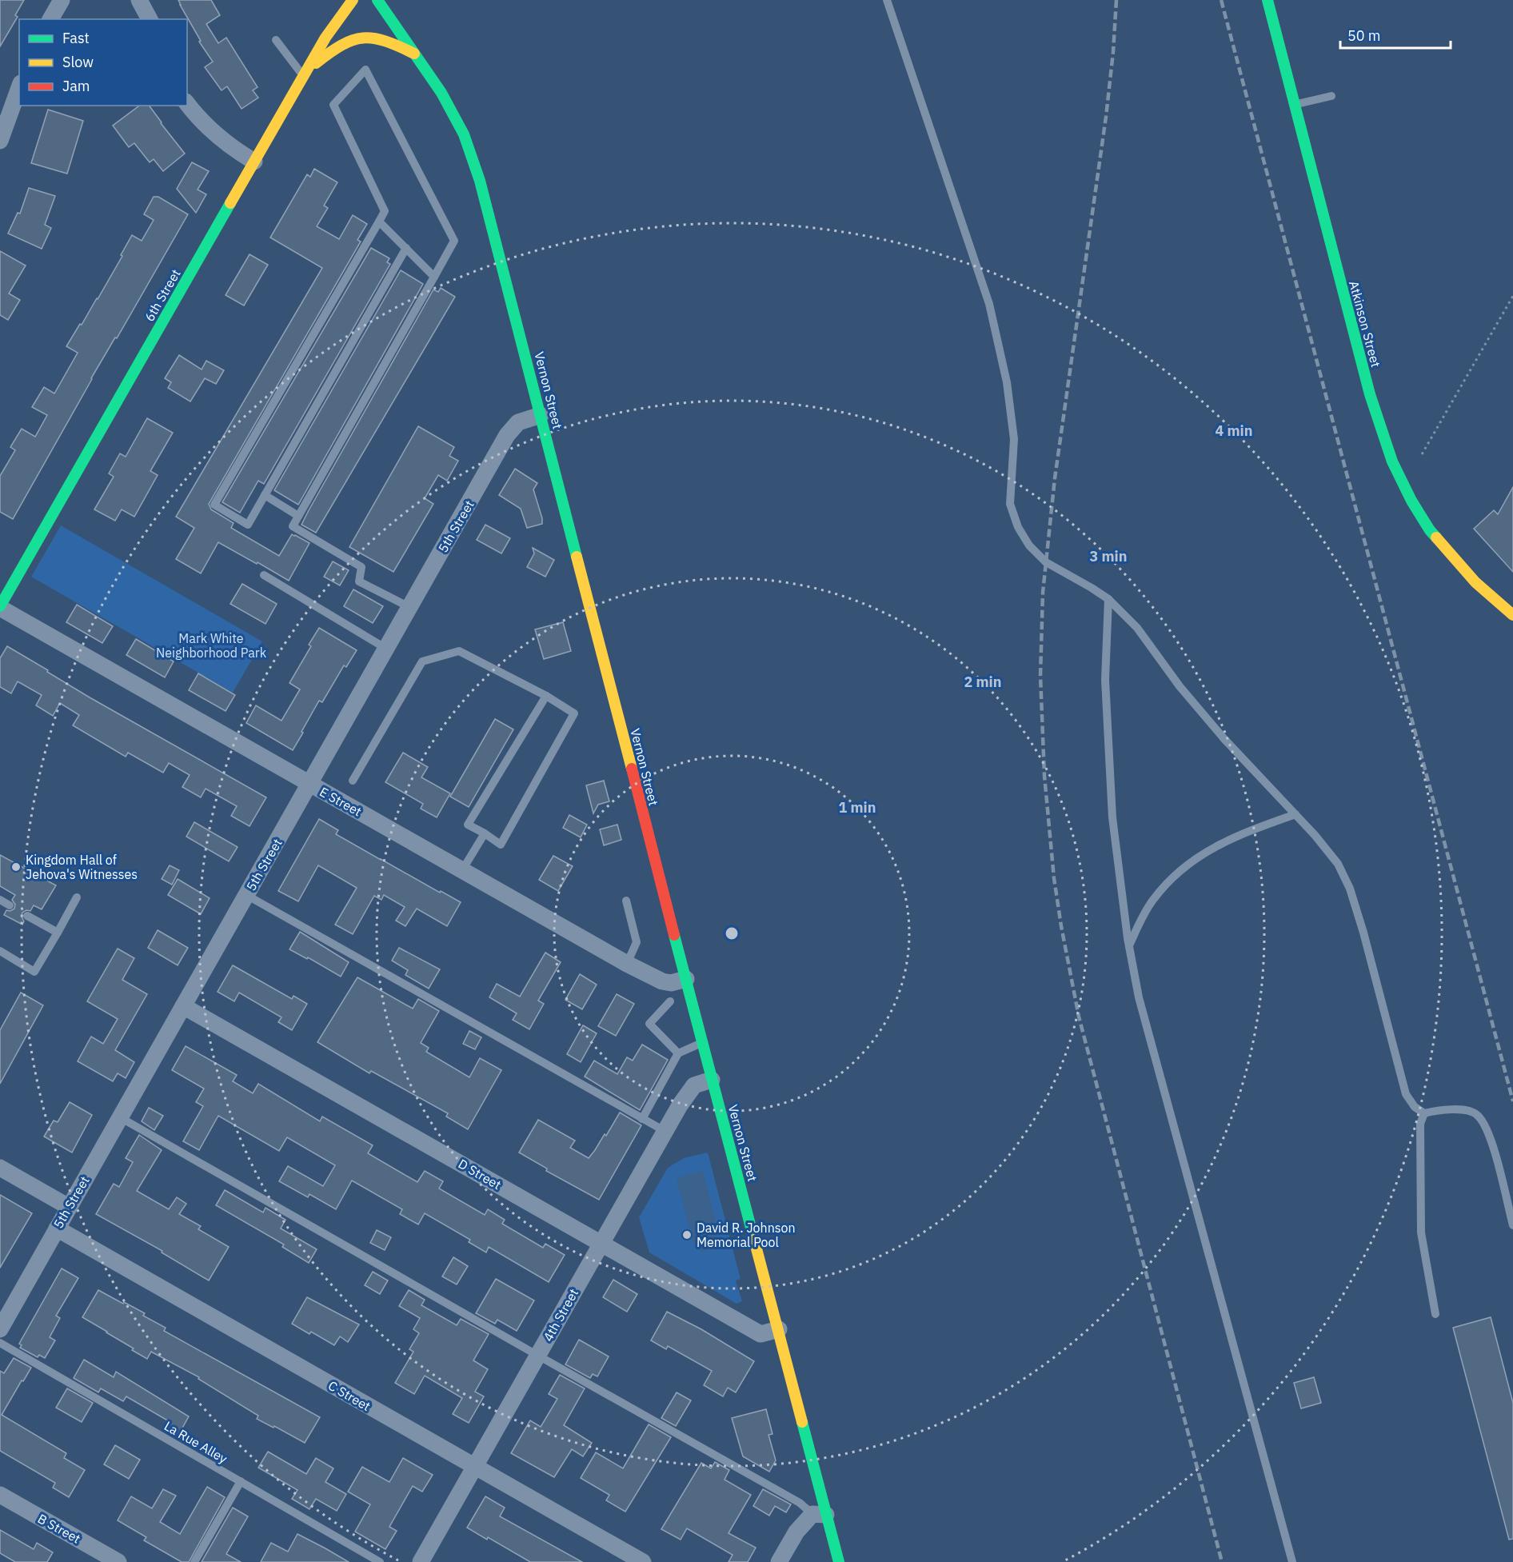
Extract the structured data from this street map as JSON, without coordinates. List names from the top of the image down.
{
  "streets": {
    "main road": ["6th Street", "Atkinson Street", "Vernon Street"],
    "street": [
      "5th Street",
      "E Street",
      "D Street",
      "4th Street",
      "C Street",
      "B Street"
    ],
    "lane": ["La Rue Alley"]
  },
  "crossings": [
    ["6th Street", "E Street"],
    ["Vernon Street", "5th Street"],
    ["Vernon Street", "E Street"],
    ["Vernon Street", "D Street"],
    ["Vernon Street", "4th Street"],
    ["5th Street", "E Street"],
    ["5th Street", "D Street"],
    ["5th Street", "C Street"],
    ["D Street", "4th Street"],
    ["4th Street", "C Street"]
  ],
  "parks": ["Mark White Neighborhood Park"],
  "places": ["Kingdom Hall of Jehova's Witnesses", "David R. Johnson Memorial Pool"],
  "legend": ["Fast", "Slow", "Jam"],
  "scale_bar": "50 m",
  "rings": [
    "4 min",
    "3 min",
    "2 min",
    "1 min"
  ]
}
